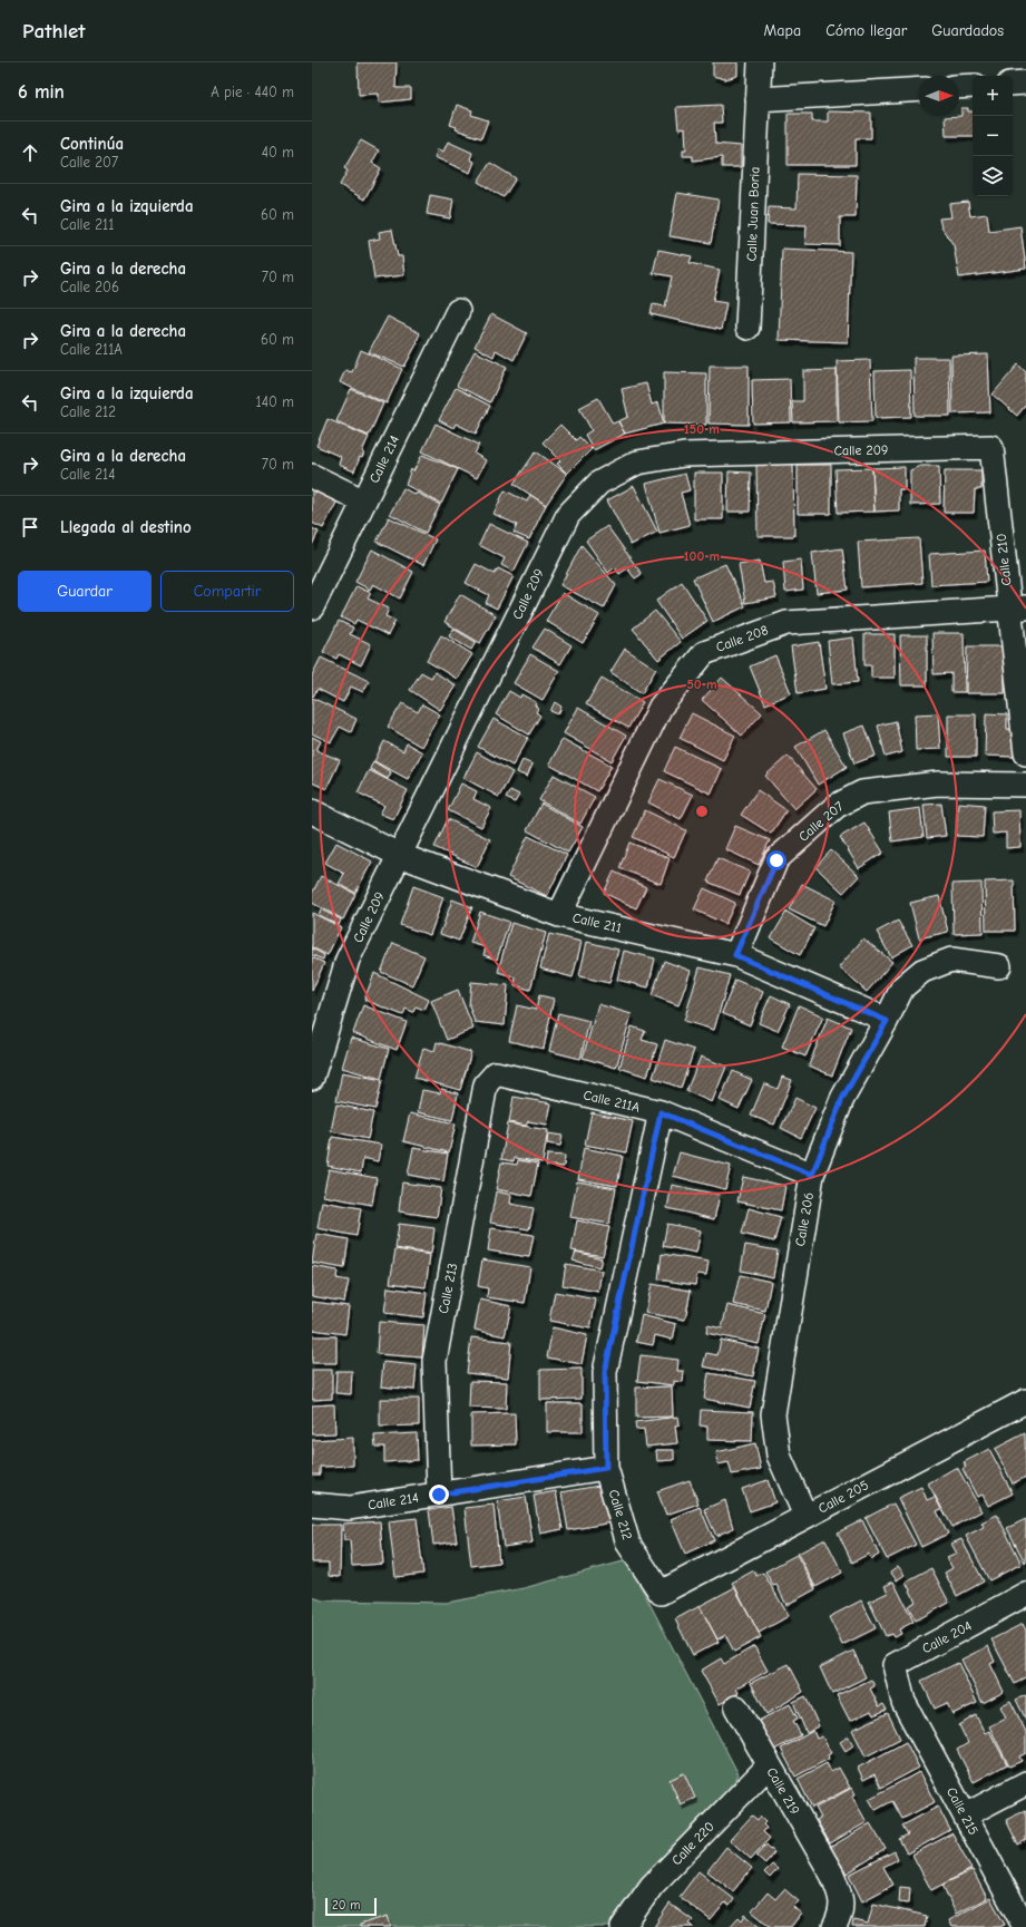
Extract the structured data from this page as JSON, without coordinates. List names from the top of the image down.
{
  "streets": {
    "street": [
      "Calle Juan Boria",
      "Calle 209",
      "Calle 214",
      "Calle 210",
      "Calle 208",
      "Calle 207",
      "Calle 211",
      "Calle 211A",
      "Calle 206",
      "Calle 213",
      "Calle 205",
      "Calle 212",
      "Calle 204",
      "Calle 219",
      "Calle 215",
      "Calle 220"
    ]
  },
  "crossings": [
    ["Calle 209", "Calle 210"],
    ["Calle 209", "Calle 211"],
    ["Calle 214", "Calle 213"],
    ["Calle 214", "Calle 212"],
    ["Calle 210", "Calle 208"],
    ["Calle 208", "Calle 211"],
    ["Calle 207", "Calle 211"],
    ["Calle 211", "Calle 206"],
    ["Calle 211A", "Calle 206"],
    ["Calle 211A", "Calle 213"],
    ["Calle 211A", "Calle 212"],
    ["Calle 206", "Calle 205"],
    ["Calle 205", "Calle 212"],
    ["Calle 204", "Calle 215"],
    ["Calle 219", "Calle 220"]
  ],
  "scale_bar": "20 m",
  "north": "right",
  "page": {
    "header": "Pathlet",
    "nav": ["Mapa", "Cómo llegar", "Guardados"],
    "heading": ["6 min", "A pie · 440 m"],
    "map_buttons": ["+", "−"],
    "list": [
      ["Continúa", "Calle 207", "40 m"],
      ["Gira a la izquierda", "Calle 211", "60 m"],
      ["Gira a la derecha", "Calle 206", "70 m"],
      ["Gira a la derecha", "Calle 211A", "60 m"],
      ["Gira a la izquierda", "Calle 212", "140 m"],
      ["Gira a la derecha", "Calle 214", "70 m"],
      "Llegada al destino"
    ],
    "buttons": ["Guardar", "Compartir"],
    "scale": "20 m"
  },
  "rings": ["150 m", "100 m", "50 m"]
}
